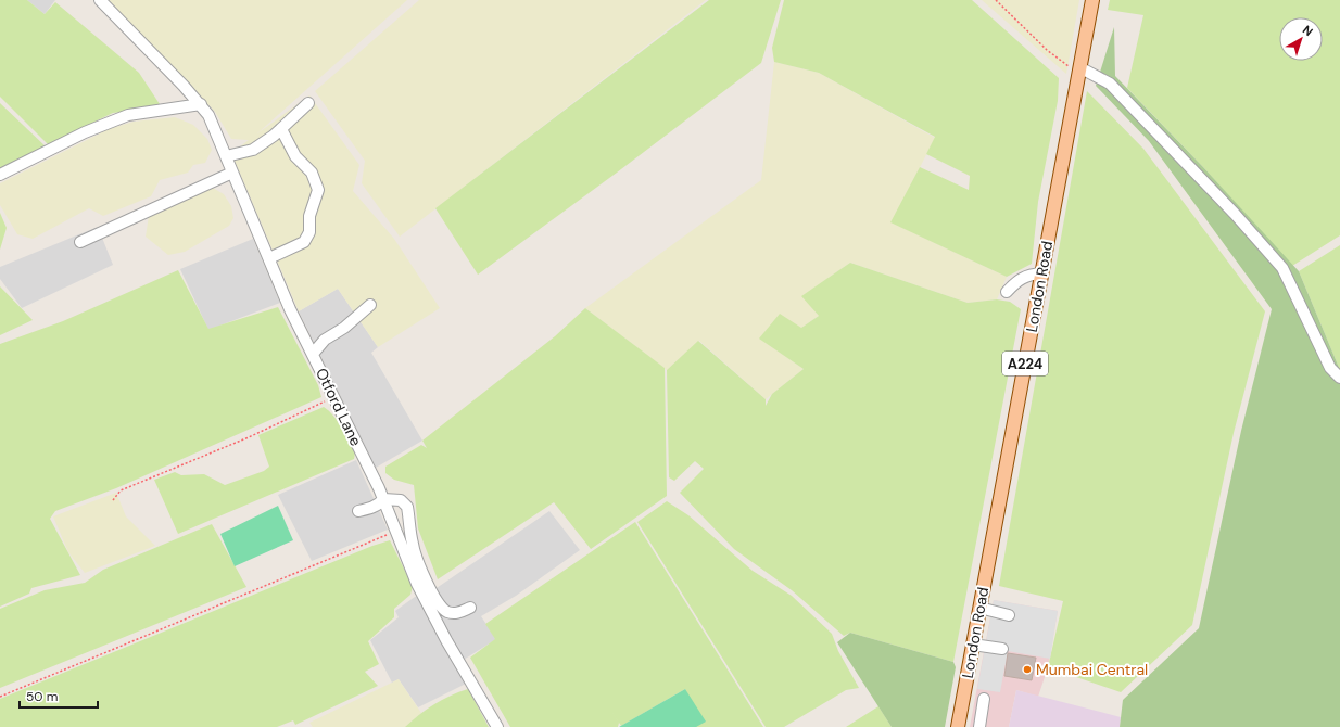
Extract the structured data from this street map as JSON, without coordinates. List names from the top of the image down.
{
  "streets": {
    "main road": ["London Road", "A224"],
    "street": ["Otford Lane"]
  },
  "places": ["Mumbai Central"],
  "scale_bar": "50 m",
  "north": "top right"
}
